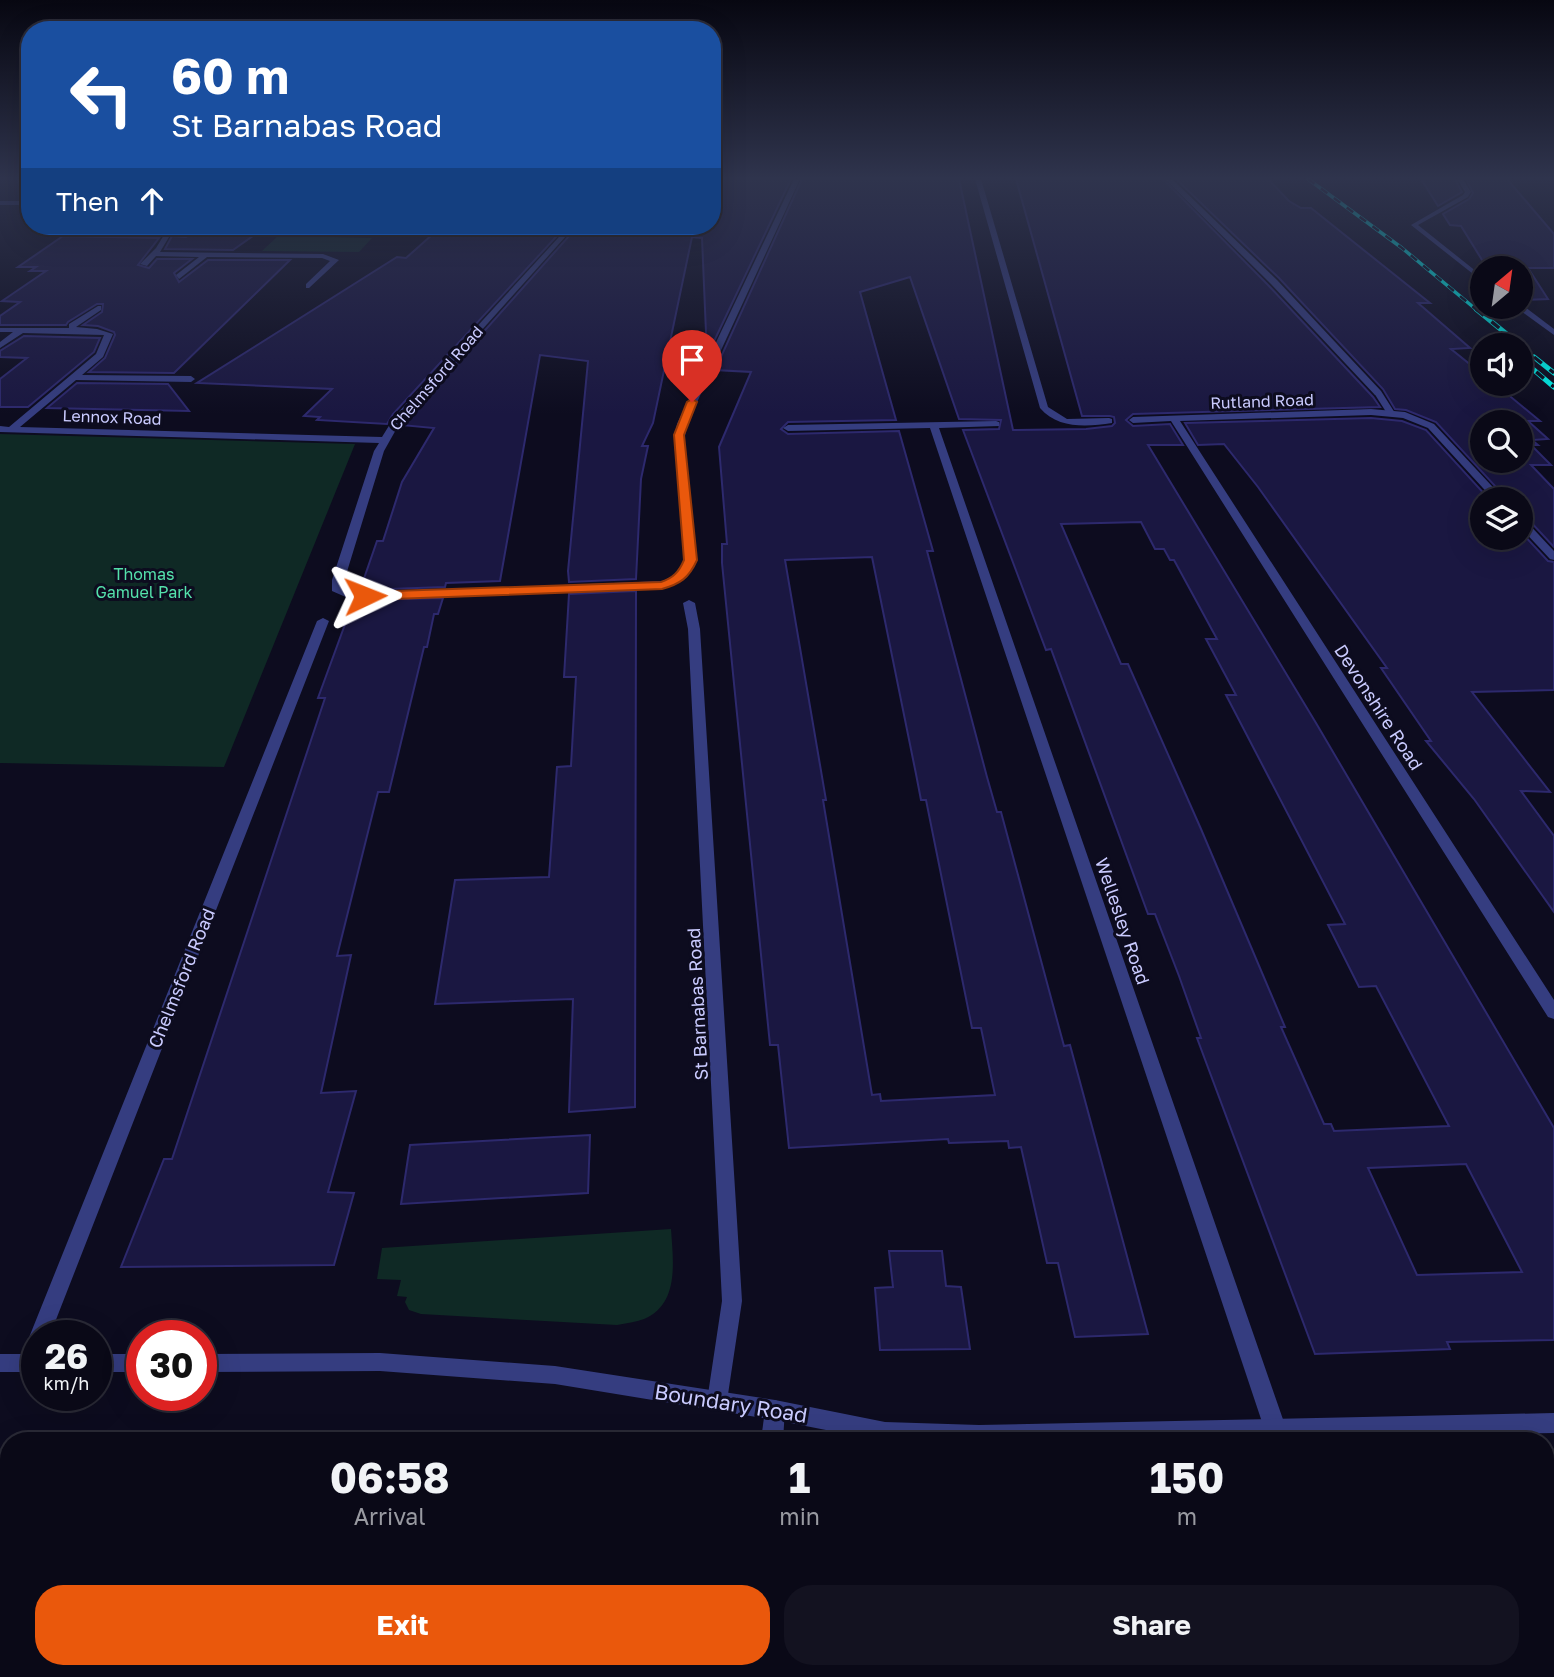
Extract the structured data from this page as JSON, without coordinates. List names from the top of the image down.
{
  "streets": {
    "street": [
      "Chelmsford Road",
      "Rutland Road",
      "Lennox Road",
      "Devonshire Road",
      "Wellesley Road",
      "St Barnabas Road",
      "Boundary Road"
    ]
  },
  "crossings": [
    ["Chelmsford Road", "Lennox Road"],
    ["Rutland Road", "Devonshire Road"],
    ["Wellesley Road", "Boundary Road"],
    ["St Barnabas Road", "Boundary Road"]
  ],
  "parks": ["Thomas Gamuel Park"],
  "north": "top right",
  "page": {
    "turn": ["60 m", "St Barnabas Road"],
    "then": "Then",
    "speed": "26 km/h",
    "limit": "30",
    "eta": [
      "06:58",
      "Arrival",
      "1",
      "min",
      "150",
      "m"
    ],
    "buttons": ["Exit", "Share"]
  }
}
